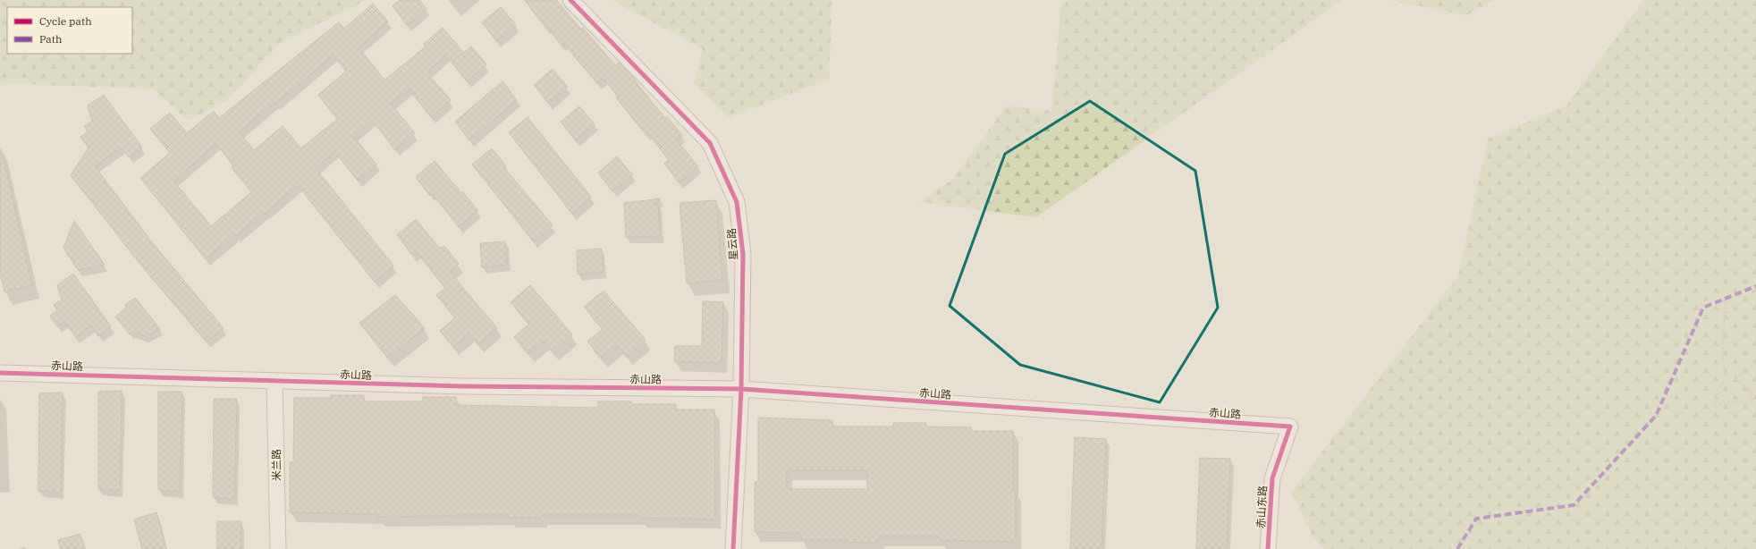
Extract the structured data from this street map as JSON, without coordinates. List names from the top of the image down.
{
  "streets": {
    "street": [
      "星云路",
      "赤山路",
      "米兰路",
      "赤山东路"
    ]
  },
  "crossings": [
    ["星云路", "赤山路"],
    ["赤山路", "米兰路"],
    ["赤山路", "赤山东路"]
  ],
  "legend": ["Cycle path", "Path"]
}
